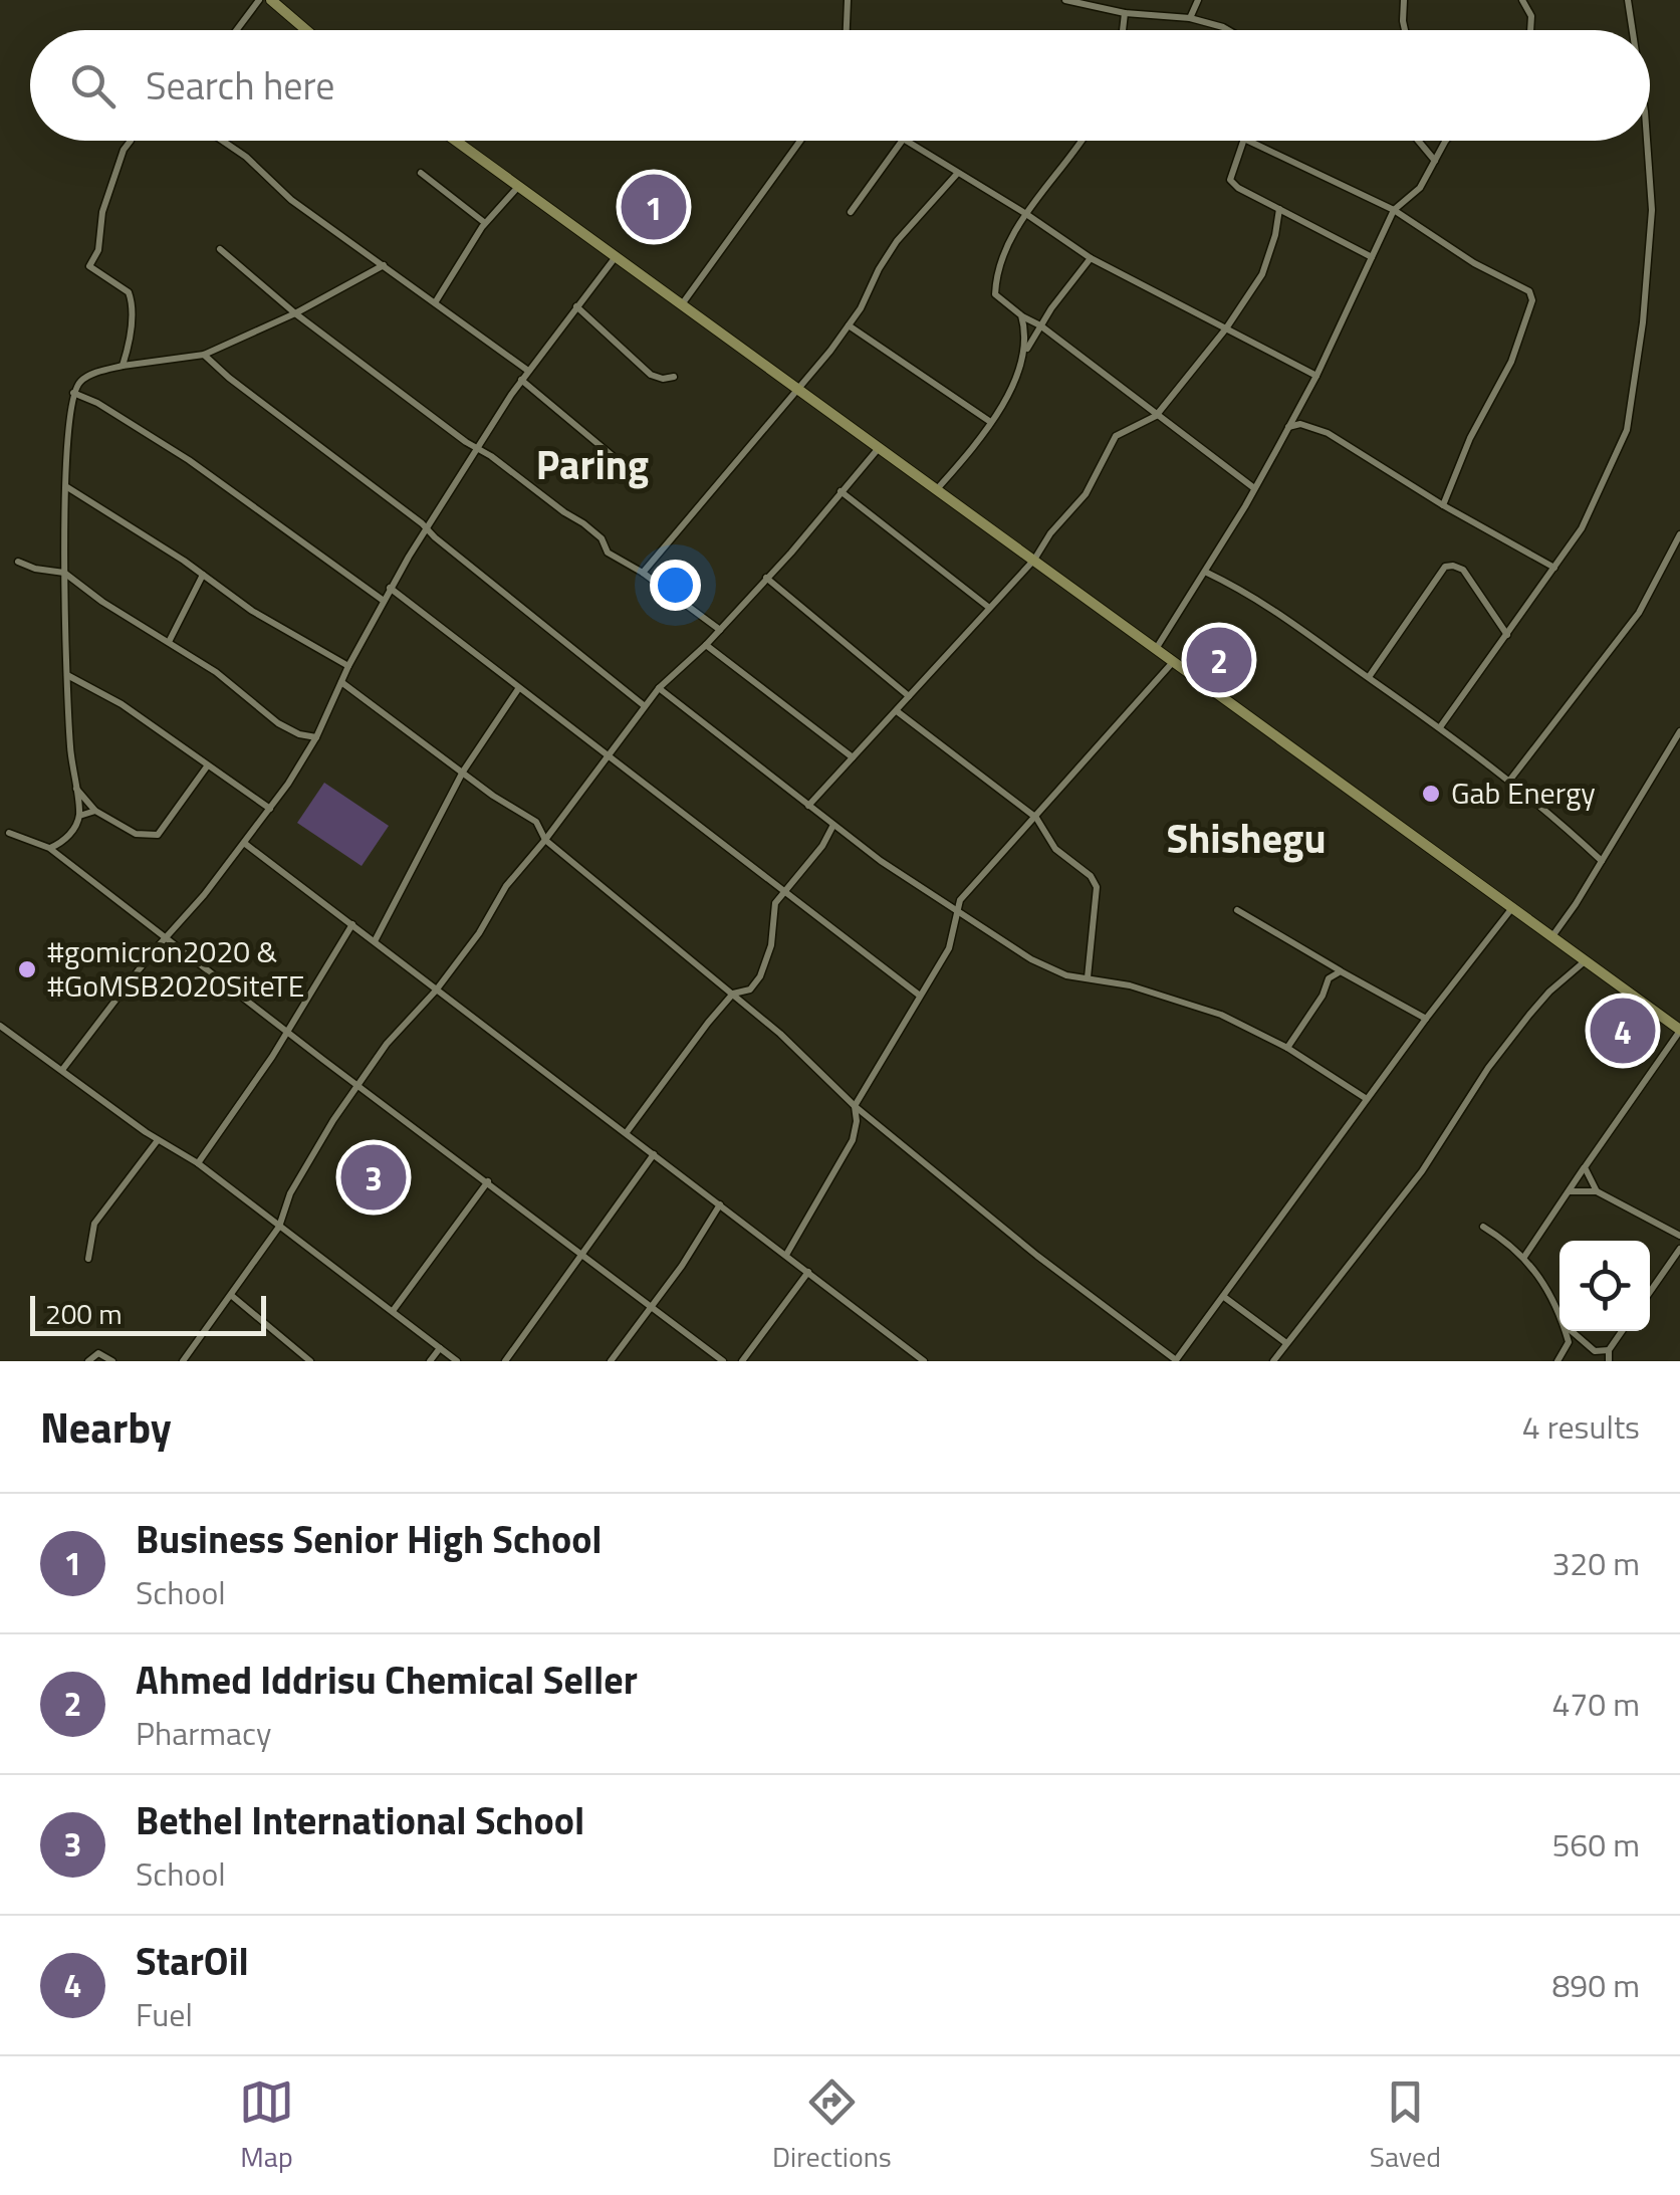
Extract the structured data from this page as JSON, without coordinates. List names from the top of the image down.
{
  "districts": ["Paring", "Shishegu"],
  "places": ["Gab Energy", "#gomicron2020 & #GoMSB2020SiteTE"],
  "scale_bar": "200 m",
  "page": {
    "search": "Search here",
    "pins": [
      "1",
      "2",
      "4",
      "3"
    ],
    "scale": "200 m",
    "heading": ["Nearby", "4 results"],
    "list": [
      {
        "mark": "1",
        "name": "Business Senior High School",
        "note": "School",
        "value": "320 m"
      },
      {
        "mark": "2",
        "name": "Ahmed Iddrisu Chemical Seller",
        "note": "Pharmacy",
        "value": "470 m"
      },
      {
        "mark": "3",
        "name": "Bethel International School",
        "note": "School",
        "value": "560 m"
      },
      {
        "mark": "4",
        "name": "StarOil",
        "note": "Fuel",
        "value": "890 m"
      }
    ],
    "nav": ["Map", "Directions", "Saved"]
  }
}
